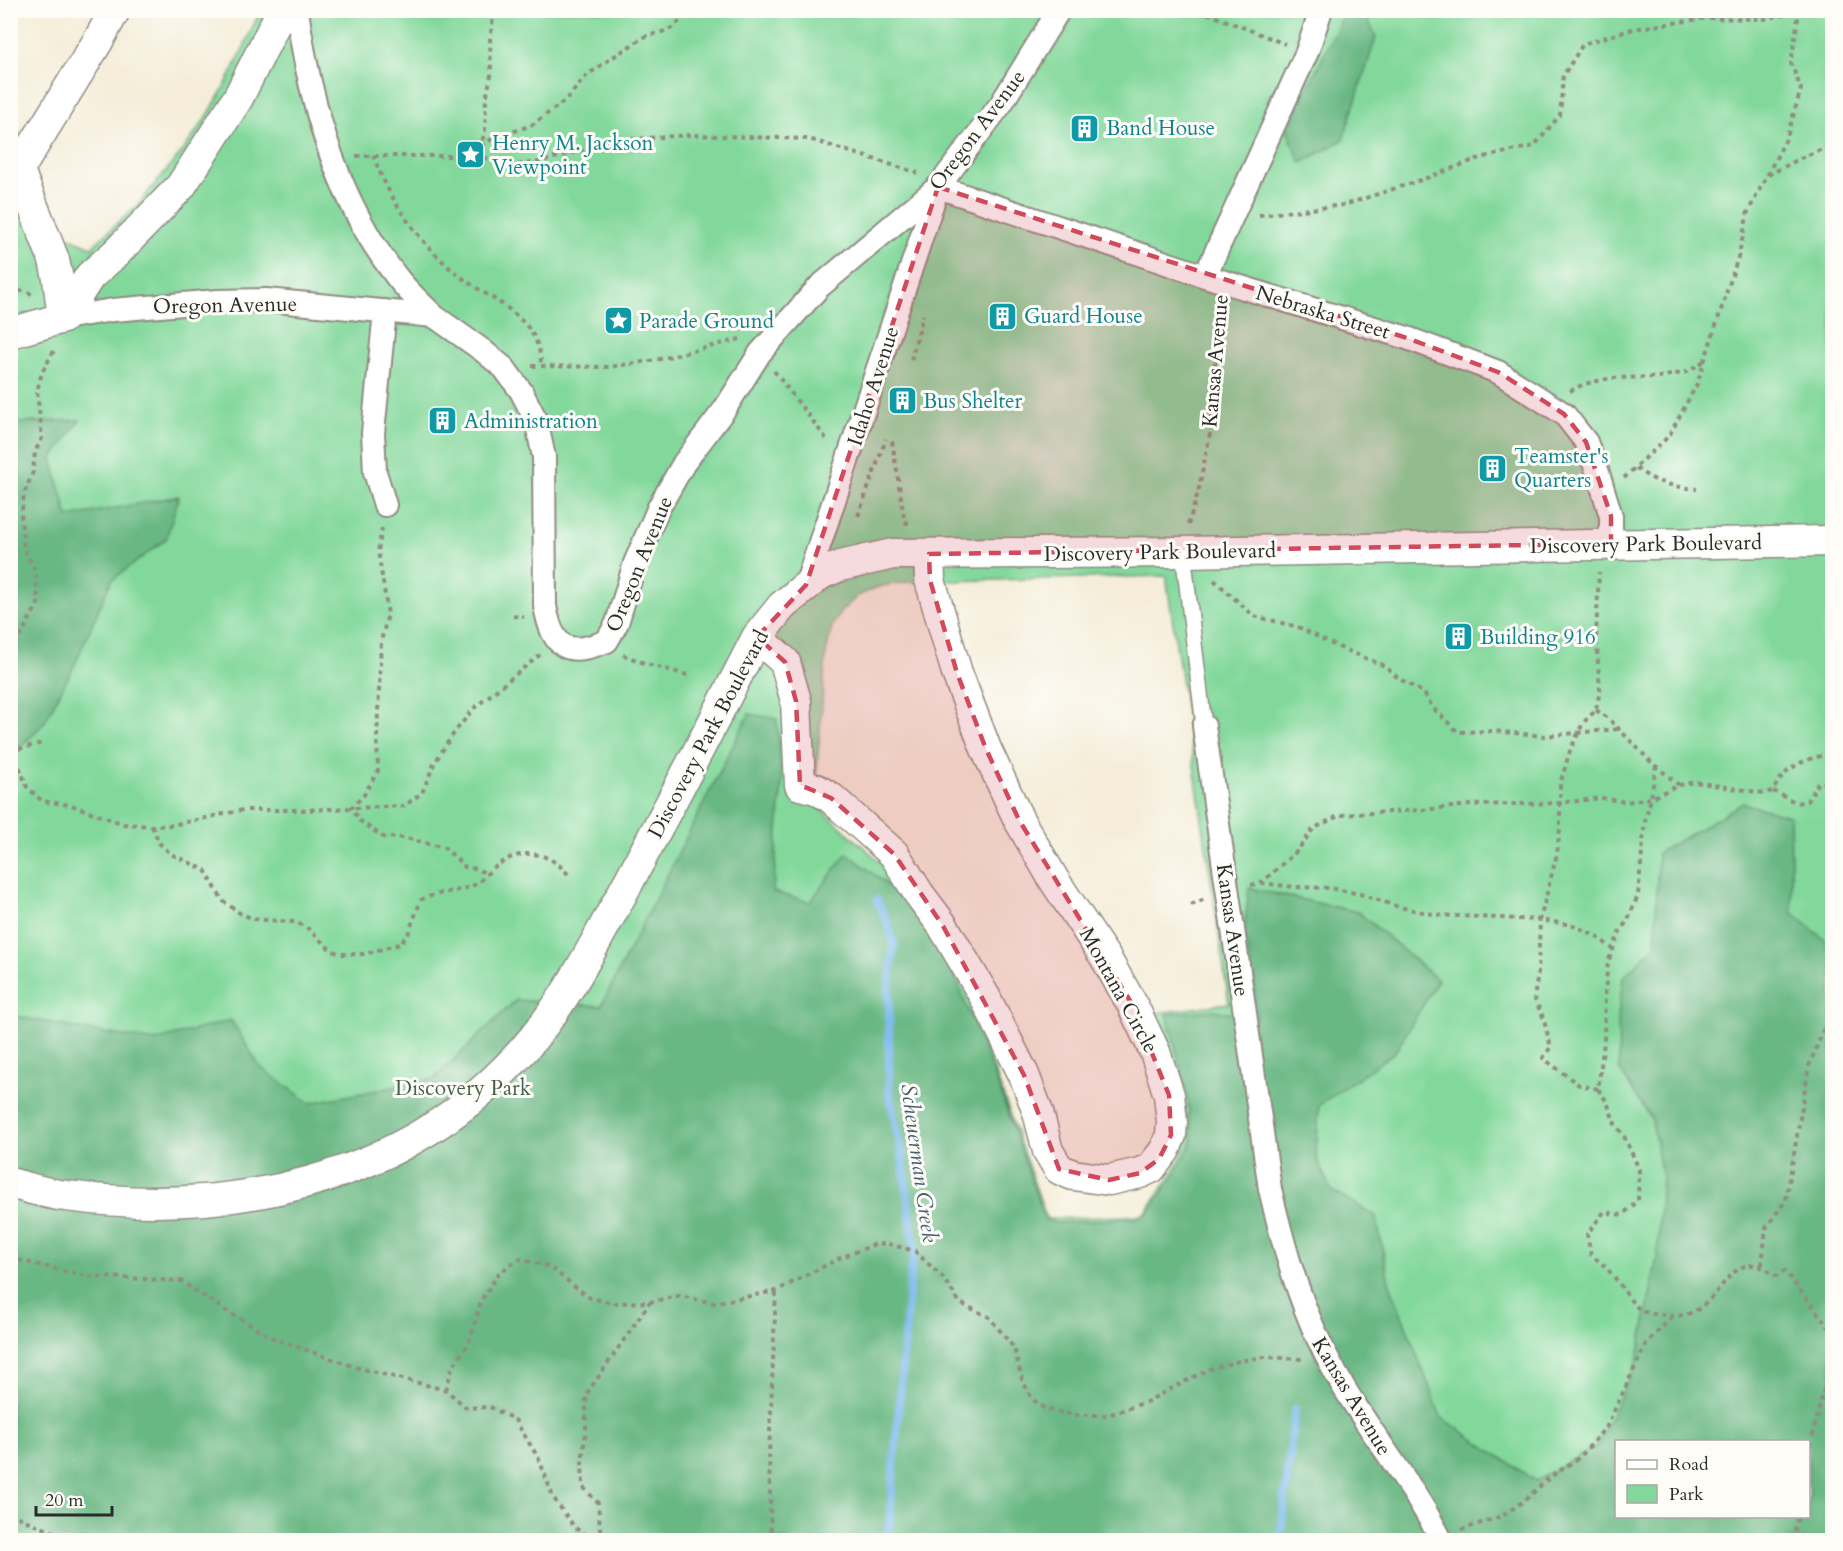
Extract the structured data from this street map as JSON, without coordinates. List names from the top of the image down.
{
  "streets": {
    "street": [
      "Oregon Avenue",
      "Nebraska Street",
      "Kansas Avenue",
      "Idaho Avenue",
      "Discovery Park Boulevard",
      "Montana Circle"
    ]
  },
  "crossings": [
    ["Oregon Avenue", "Nebraska Street"],
    ["Oregon Avenue", "Idaho Avenue"],
    ["Nebraska Street", "Kansas Avenue"],
    ["Nebraska Street", "Idaho Avenue"],
    ["Nebraska Street", "Discovery Park Boulevard"],
    ["Kansas Avenue", "Discovery Park Boulevard"],
    ["Idaho Avenue", "Discovery Park Boulevard"],
    ["Discovery Park Boulevard", "Montana Circle"]
  ],
  "water": ["Scheuerman Creek"],
  "parks": ["Discovery Park"],
  "places": {
    "building": [
      "Band House",
      "Guard House",
      "Bus Shelter",
      "Administration",
      "Teamster's Quarters",
      "Building 916"
    ],
    "place": ["Henry M. Jackson Viewpoint", "Parade Ground"]
  },
  "legend": ["Road", "Park"],
  "scale_bar": "20 m"
}
